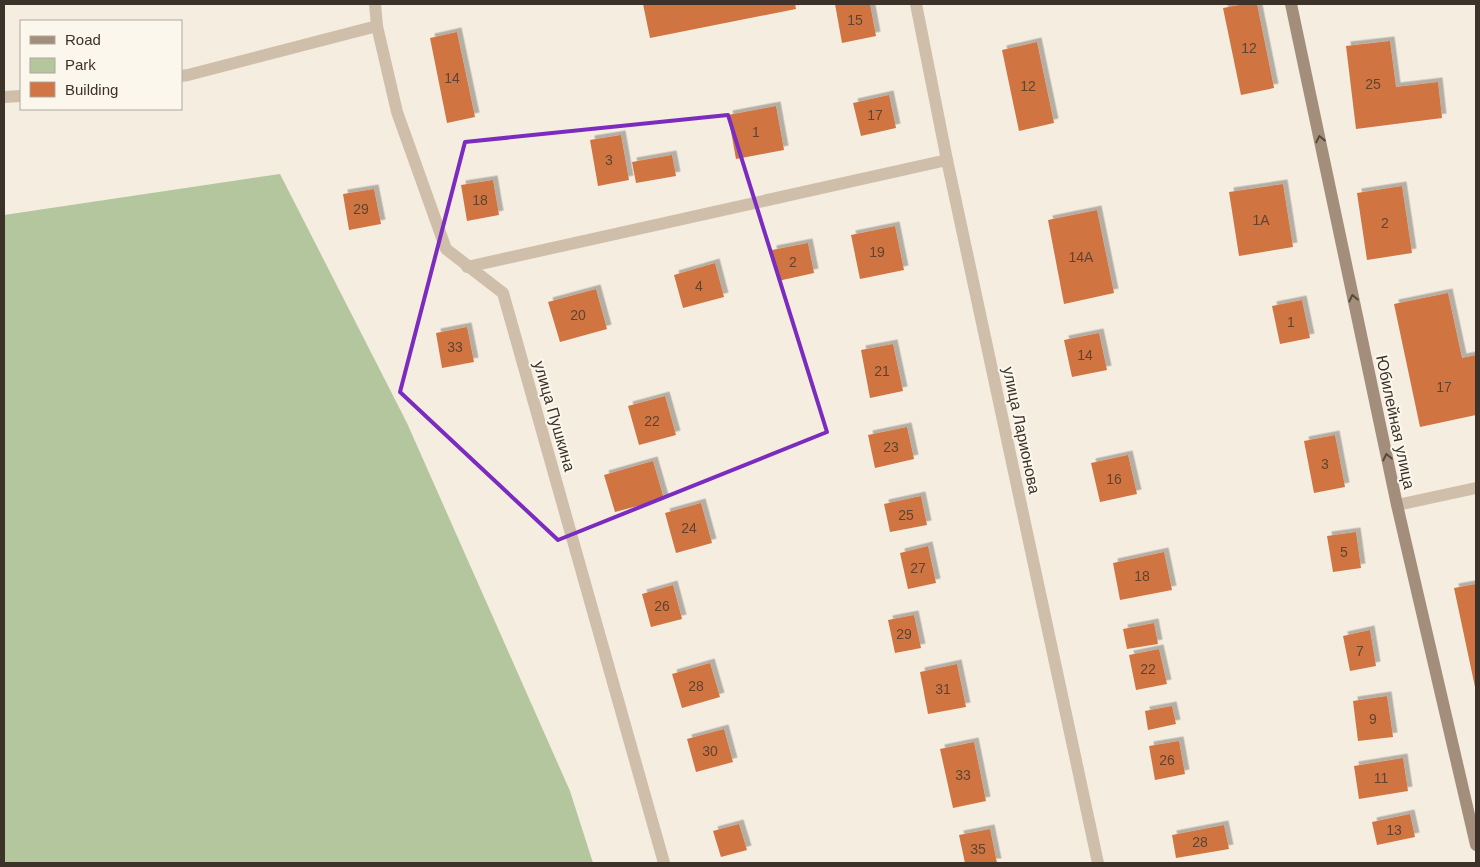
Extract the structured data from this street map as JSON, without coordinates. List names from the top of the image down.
{
  "streets": {
    "street": ["улица Пушкина", "Юбилейная улица", "улица Ларионова"]
  },
  "one_way": ["Юбилейная улица"],
  "house_numbers": [
    "15",
    "12",
    "14",
    "25",
    "12",
    "17",
    "1",
    "3",
    "18",
    "29",
    "1А",
    "2",
    "19",
    "14А",
    "2",
    "4",
    "20",
    "1",
    "33",
    "14",
    "21",
    "17",
    "22",
    "23",
    "3",
    "16",
    "25",
    "24",
    "5",
    "27",
    "18",
    "26",
    "29",
    "7",
    "22",
    "28",
    "31",
    "9",
    "30",
    "26",
    "33",
    "11",
    "13",
    "28",
    "35"
  ],
  "legend": ["Road", "Park", "Building"]
}
